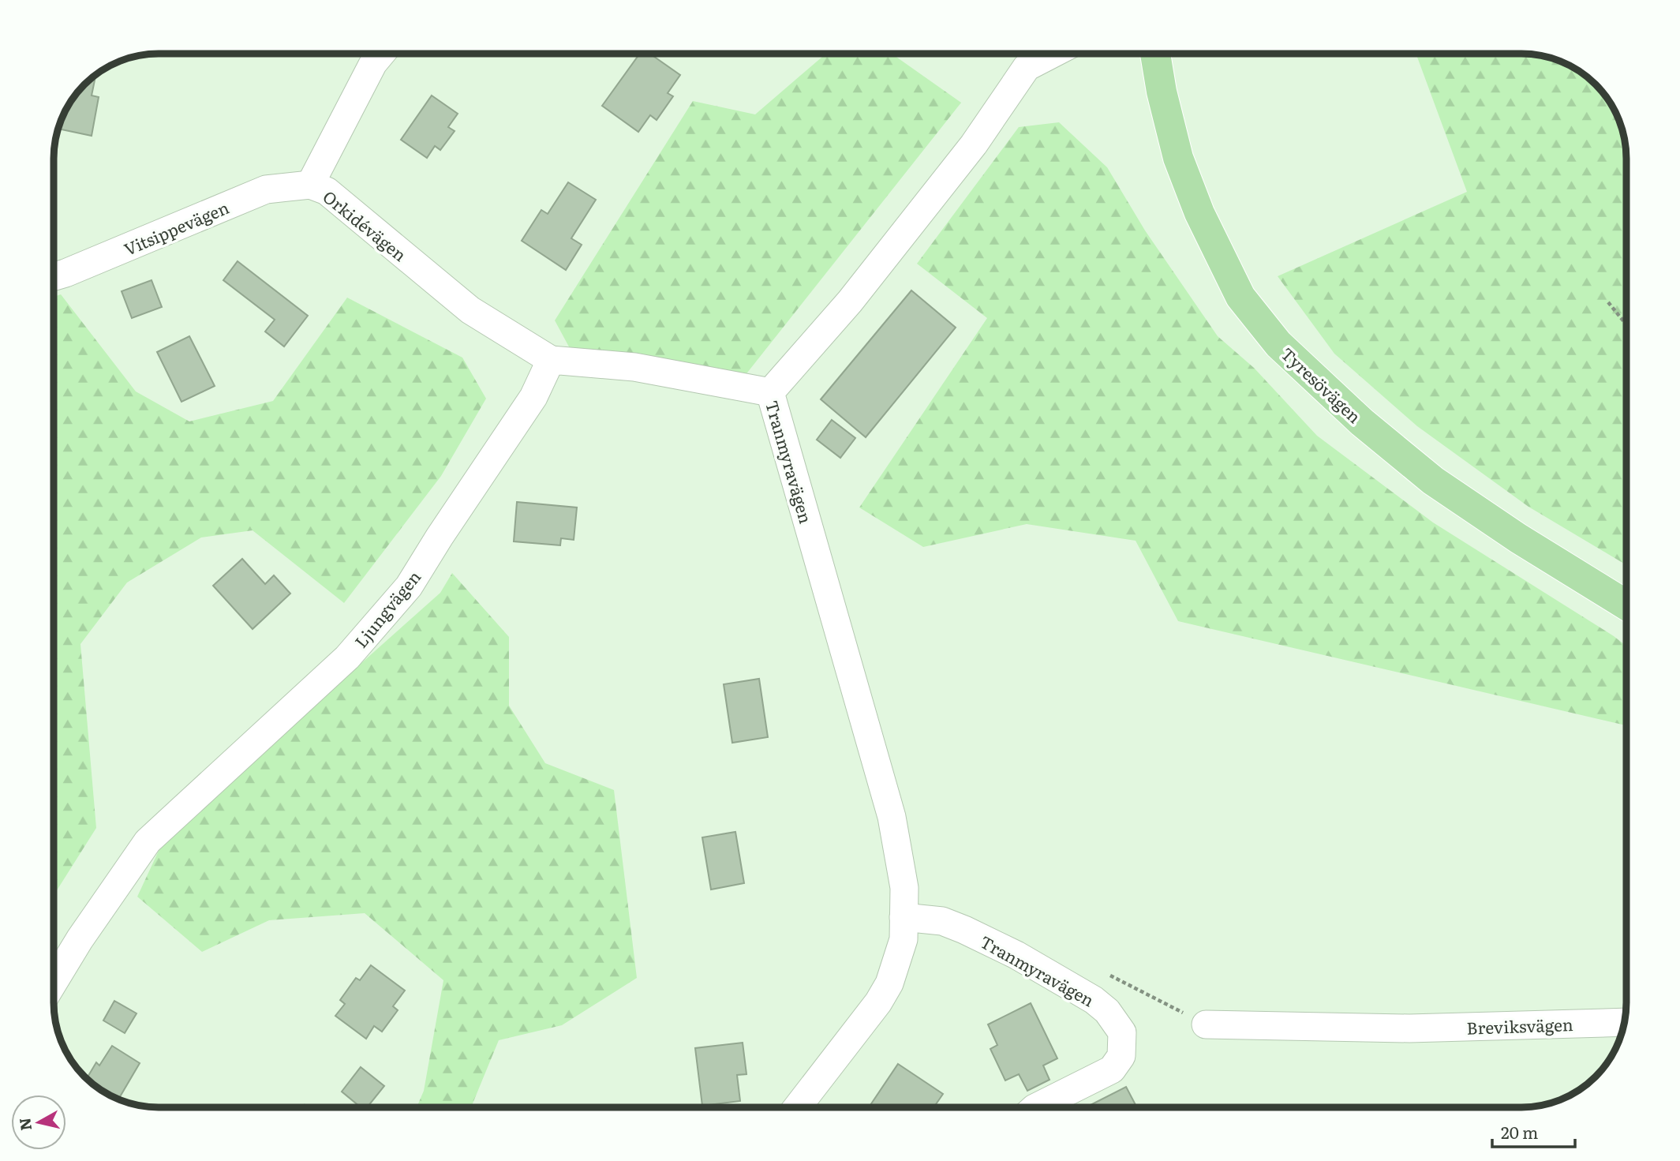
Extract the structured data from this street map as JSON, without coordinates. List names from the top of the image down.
{
  "streets": {
    "main road": ["Tyresövägen"],
    "street": [
      "Orkidévägen",
      "Vitsippevägen",
      "Tranmyravägen",
      "Ljungvägen",
      "Breviksvägen"
    ]
  },
  "crossings": [
    ["Orkidévägen", "Vitsippevägen"],
    ["Orkidévägen", "Ljungvägen"]
  ],
  "scale_bar": "20 m",
  "north": "left"
}
